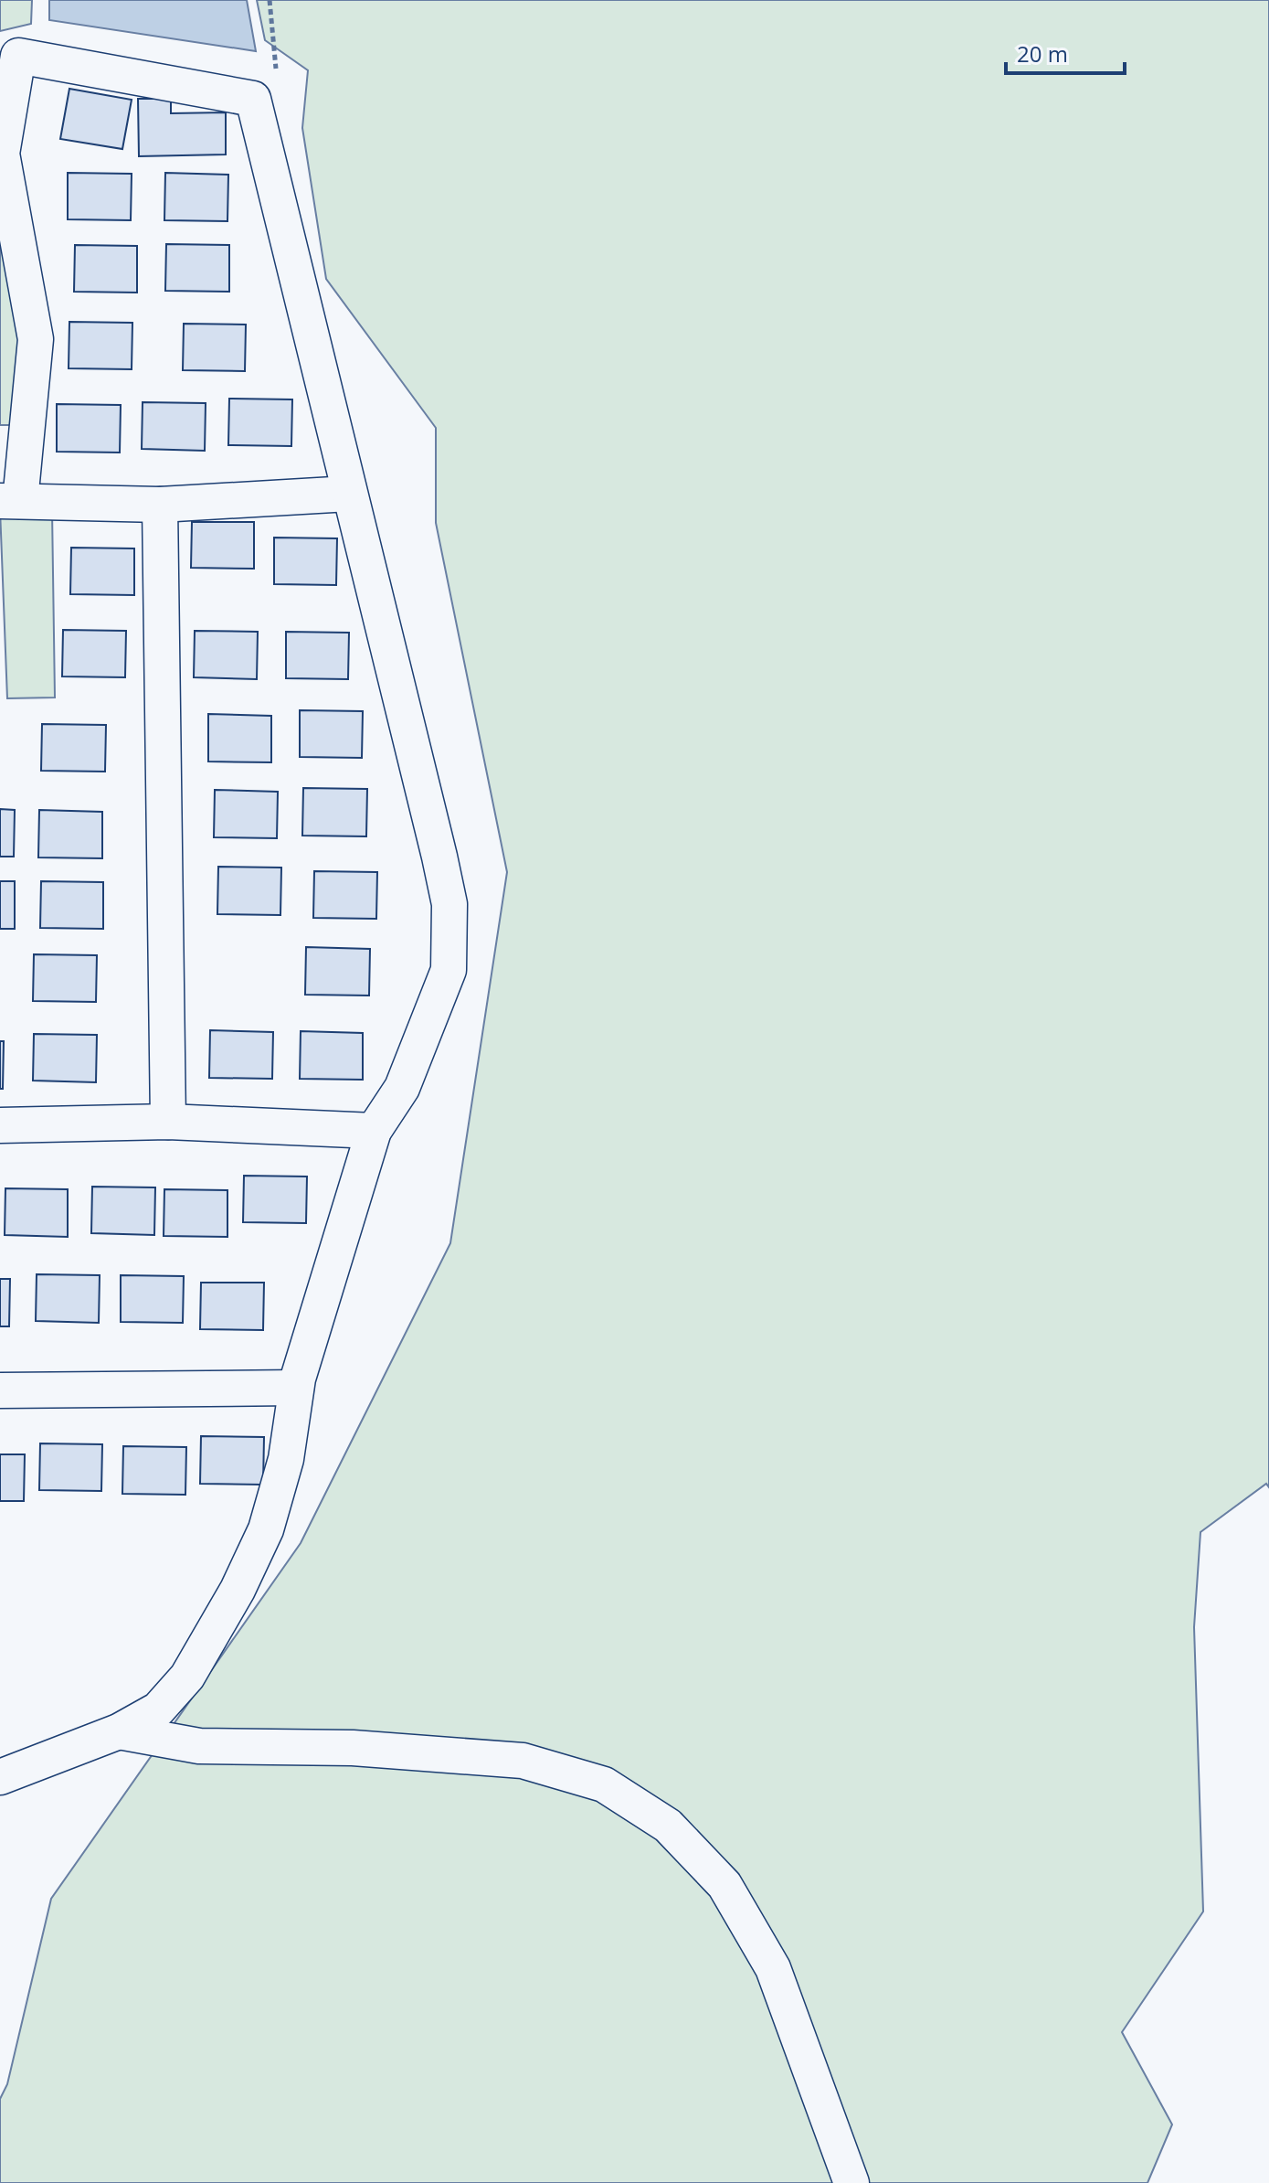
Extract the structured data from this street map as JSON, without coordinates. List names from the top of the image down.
{
  "scale_bar": "20 m"
}
